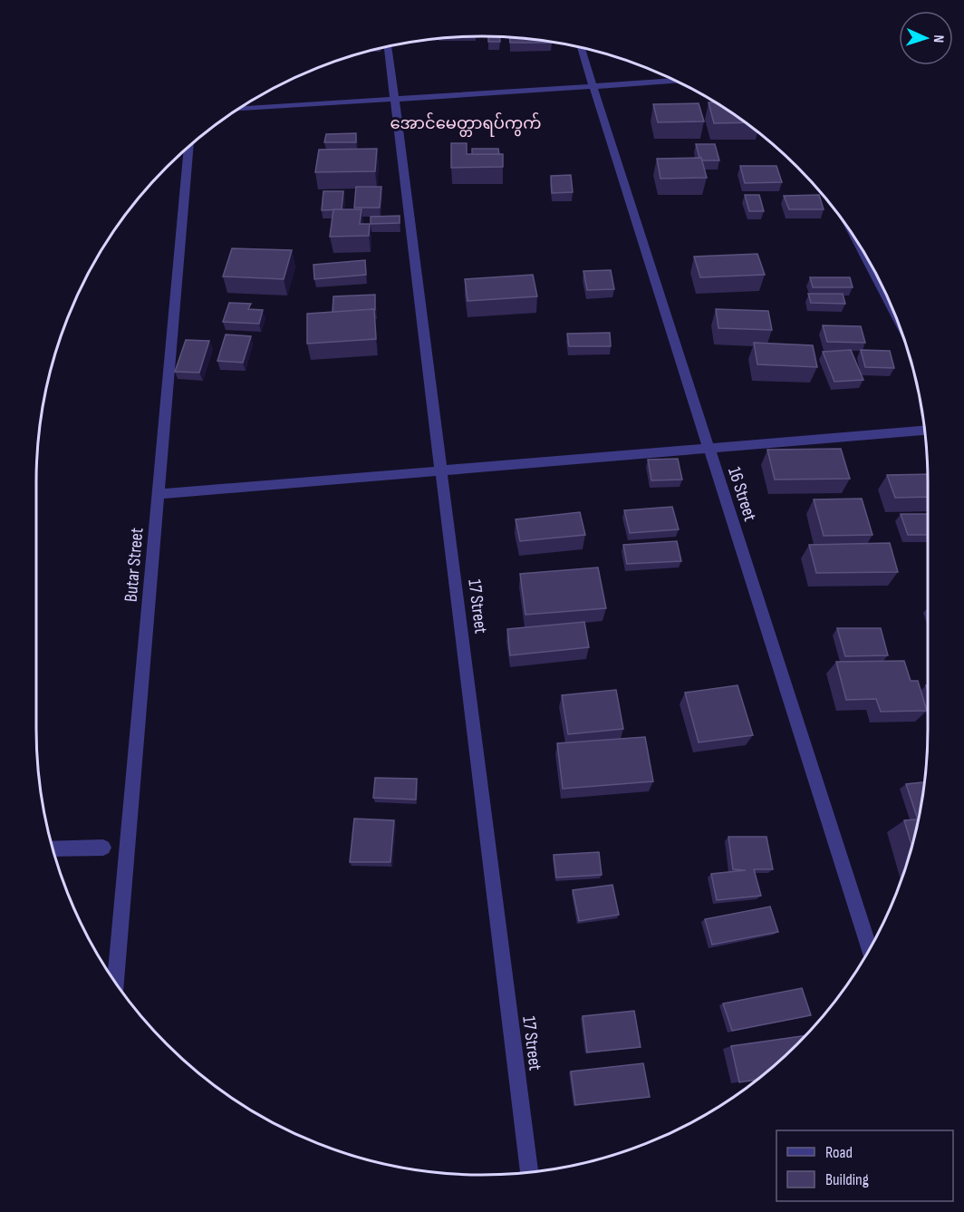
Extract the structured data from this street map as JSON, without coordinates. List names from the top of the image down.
{
  "streets": {
    "street": ["16 Street", "Butar Street", "17 Street"]
  },
  "districts": ["အောင်မေတ္တာရပ်ကွက်"],
  "legend": ["Road", "Building"],
  "north": "right"
}
